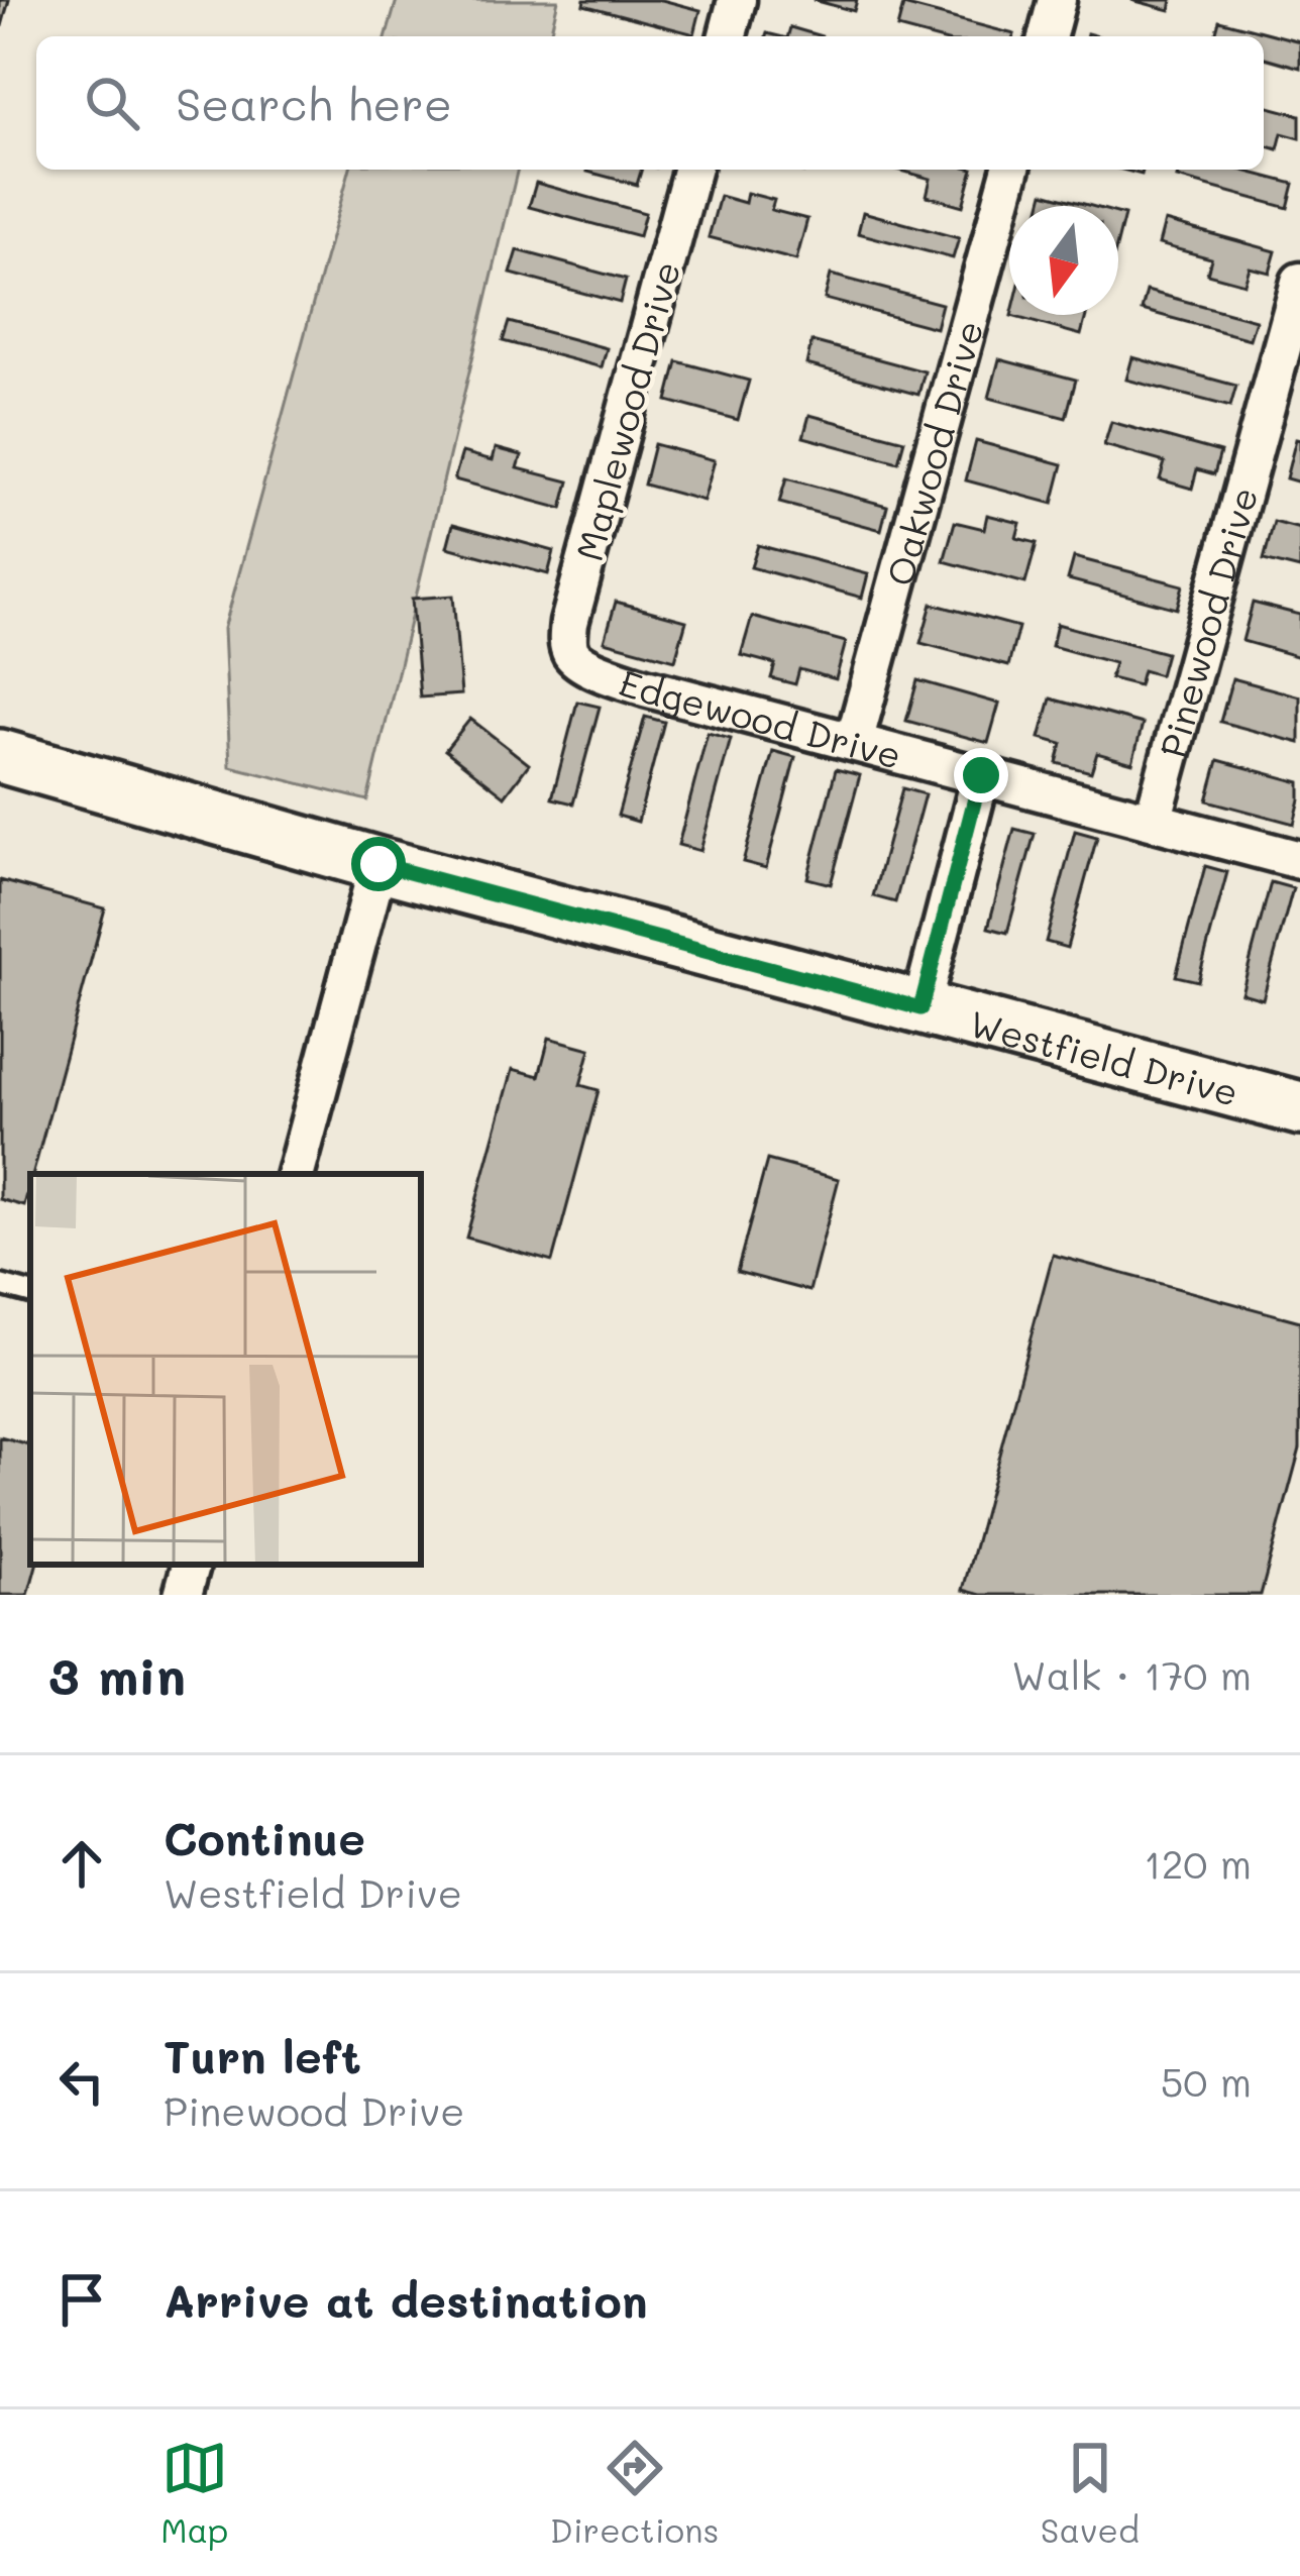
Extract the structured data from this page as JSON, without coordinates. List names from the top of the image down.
{
  "streets": {
    "street": [
      "Maplewood Drive",
      "Oakwood Drive",
      "Pinewood Drive",
      "Edgewood Drive",
      "Westfield Drive"
    ]
  },
  "crossings": [
    ["Maplewood Drive", "Edgewood Drive"],
    ["Oakwood Drive", "Edgewood Drive"],
    ["Pinewood Drive", "Edgewood Drive"]
  ],
  "north": "bottom",
  "page": {
    "search": "Search here",
    "heading": ["3 min", "Walk · 170 m"],
    "list": [
      ["Continue", "Westfield Drive", "120 m"],
      ["Turn left", "Pinewood Drive", "50 m"],
      "Arrive at destination"
    ],
    "nav": ["Map", "Directions", "Saved"]
  }
}
